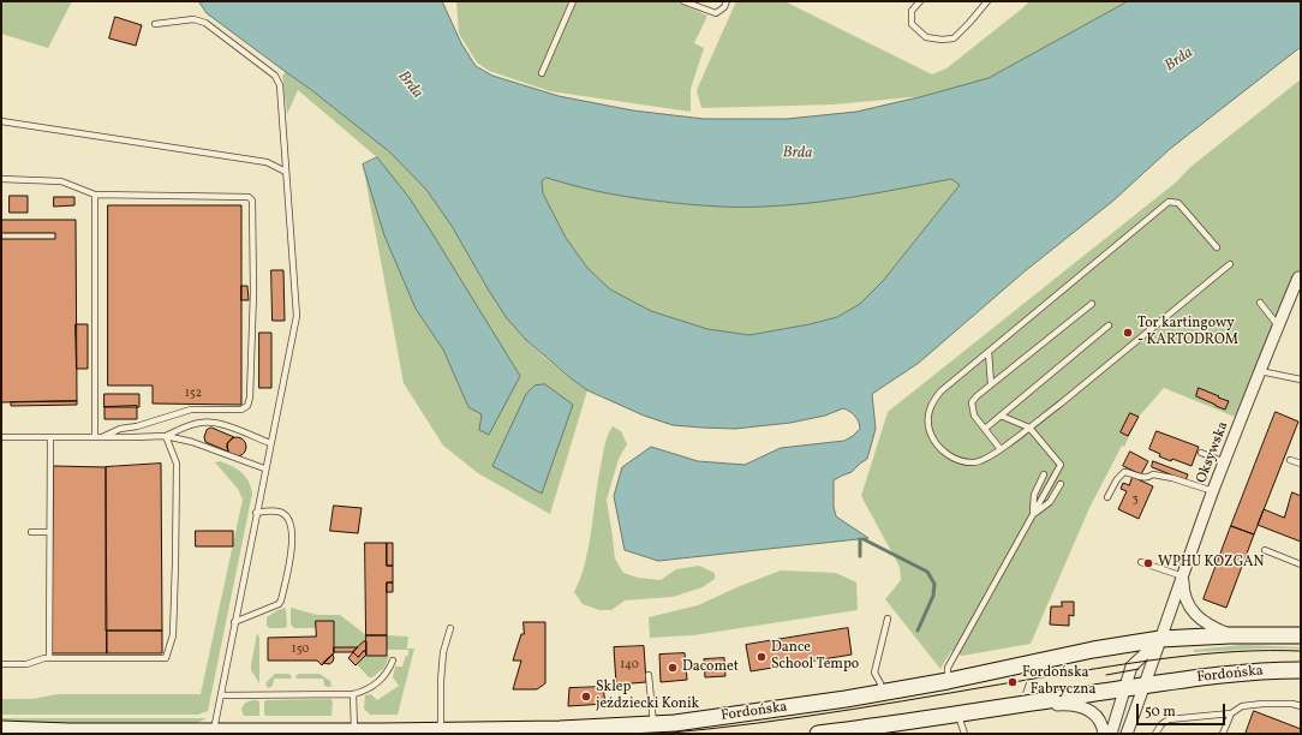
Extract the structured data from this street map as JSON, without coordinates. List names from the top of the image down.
{
  "streets": {
    "main road": ["Fordońska"],
    "street": ["Oksywska"]
  },
  "crossings": [
    ["Oksywska", "Fordońska"]
  ],
  "water": ["Brda"],
  "places": [
    "Tor kartingowy - KARTODROM",
    "WPHU KOZGAN",
    "Dance School Tempo",
    "Dacomet",
    "Fordońska / Fabryczna",
    "Sklep jeździecki Konik"
  ],
  "house_numbers": [
    "152",
    "3",
    "150",
    "140"
  ],
  "scale_bar": "50 m"
}
